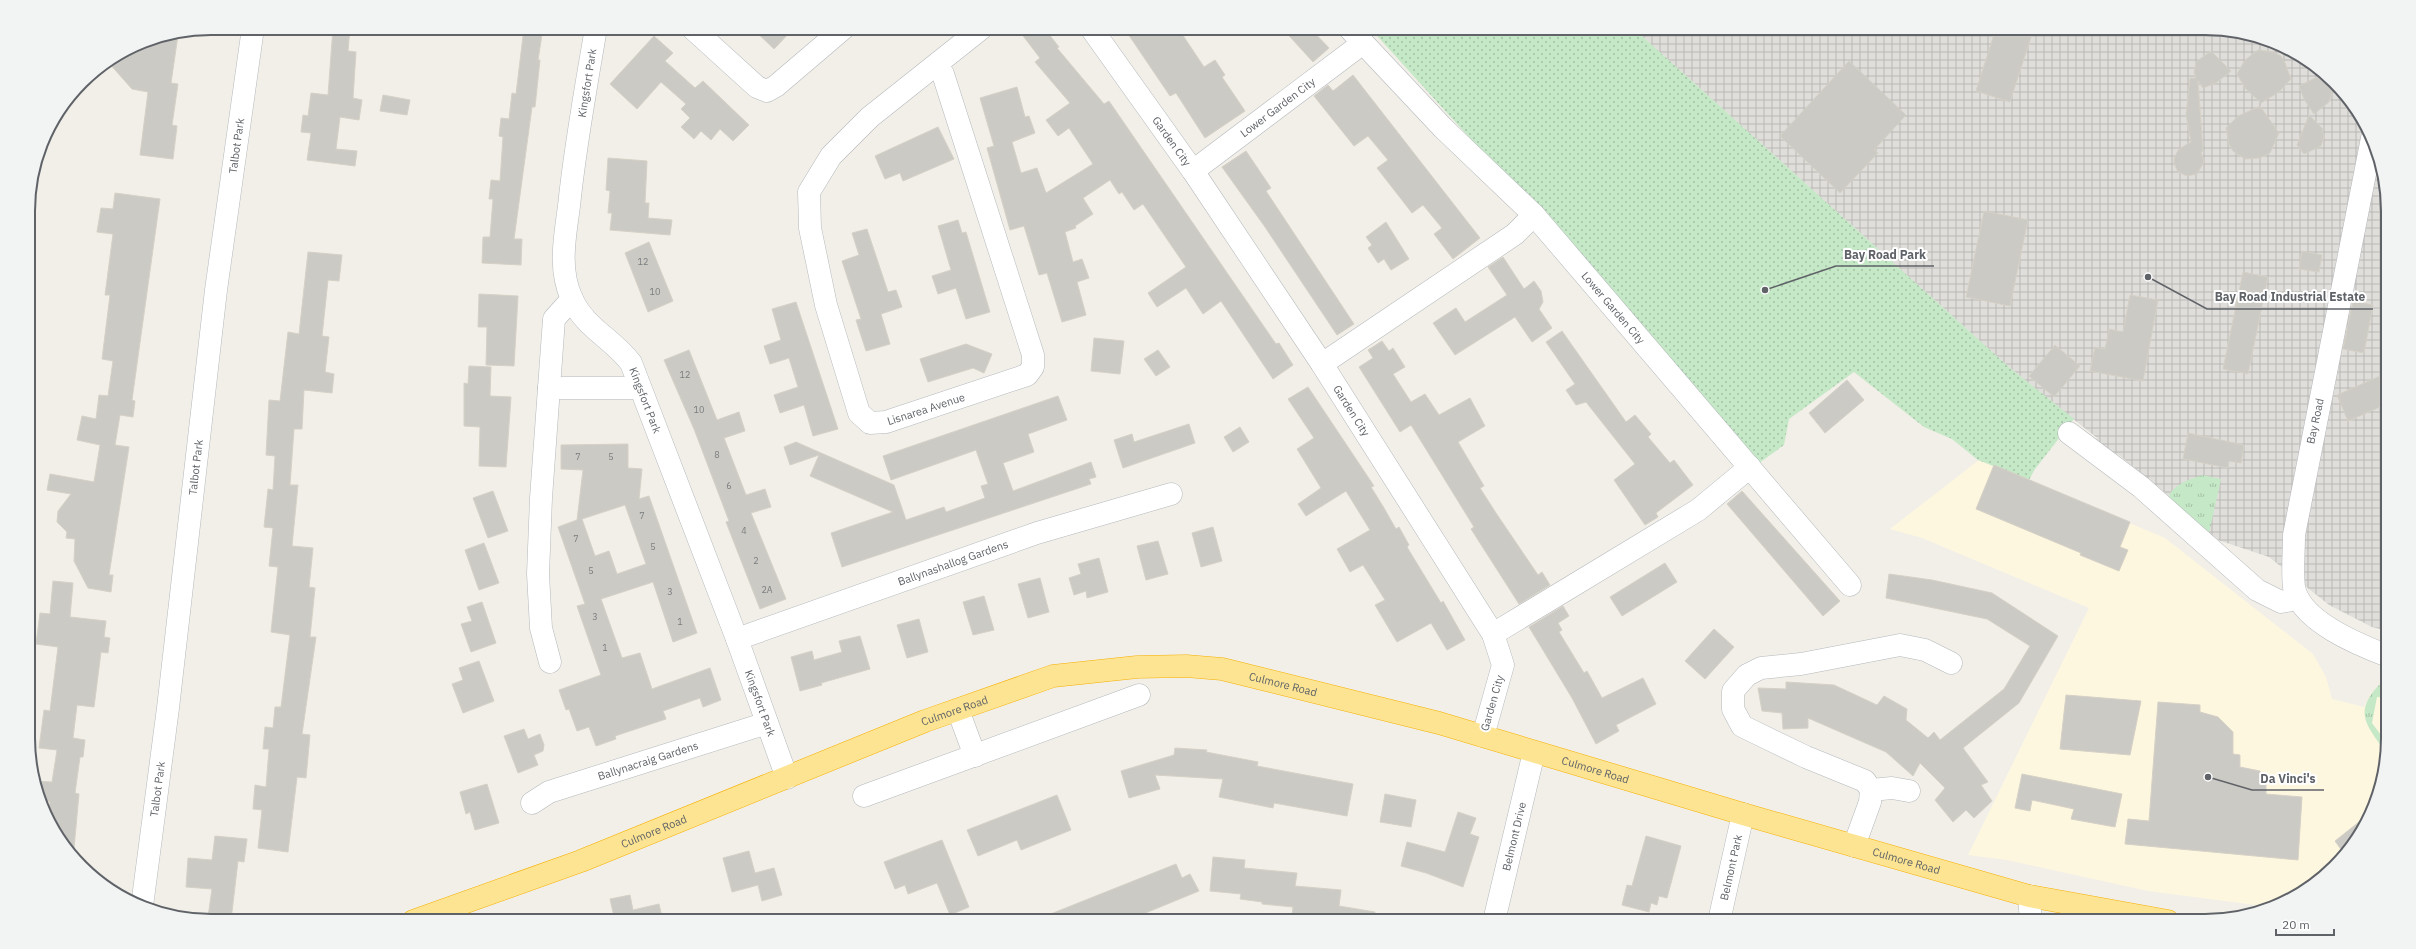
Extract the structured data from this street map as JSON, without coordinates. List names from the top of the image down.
{
  "streets": {
    "highway": ["Culmore Road"],
    "street": [
      "Kingsfort Park",
      "Lower Garden City",
      "Garden City",
      "Talbot Park",
      "Lisnarea Avenue",
      "Bay Road",
      "Ballynashallog Gardens",
      "Ballynacraig Gardens",
      "Belmont Drive",
      "Belmont Park"
    ]
  },
  "crossings": [
    ["Kingsfort Park", "Ballynashallog Gardens"],
    ["Kingsfort Park", "Culmore Road"],
    ["Kingsfort Park", "Ballynacraig Gardens"],
    ["Lower Garden City", "Garden City"],
    ["Garden City", "Culmore Road"],
    ["Culmore Road", "Belmont Drive"],
    ["Culmore Road", "Belmont Park"]
  ],
  "places": ["Bay Road Industrial Estate", "Bay Road Park", "Da Vinci's"],
  "house_numbers": [
    "12",
    "10",
    "12",
    "10",
    "8",
    "7",
    "5",
    "6",
    "7",
    "4",
    "7",
    "5",
    "2",
    "5",
    "2A",
    "3",
    "3",
    "1",
    "1"
  ],
  "scale_bar": "20 m"
}
